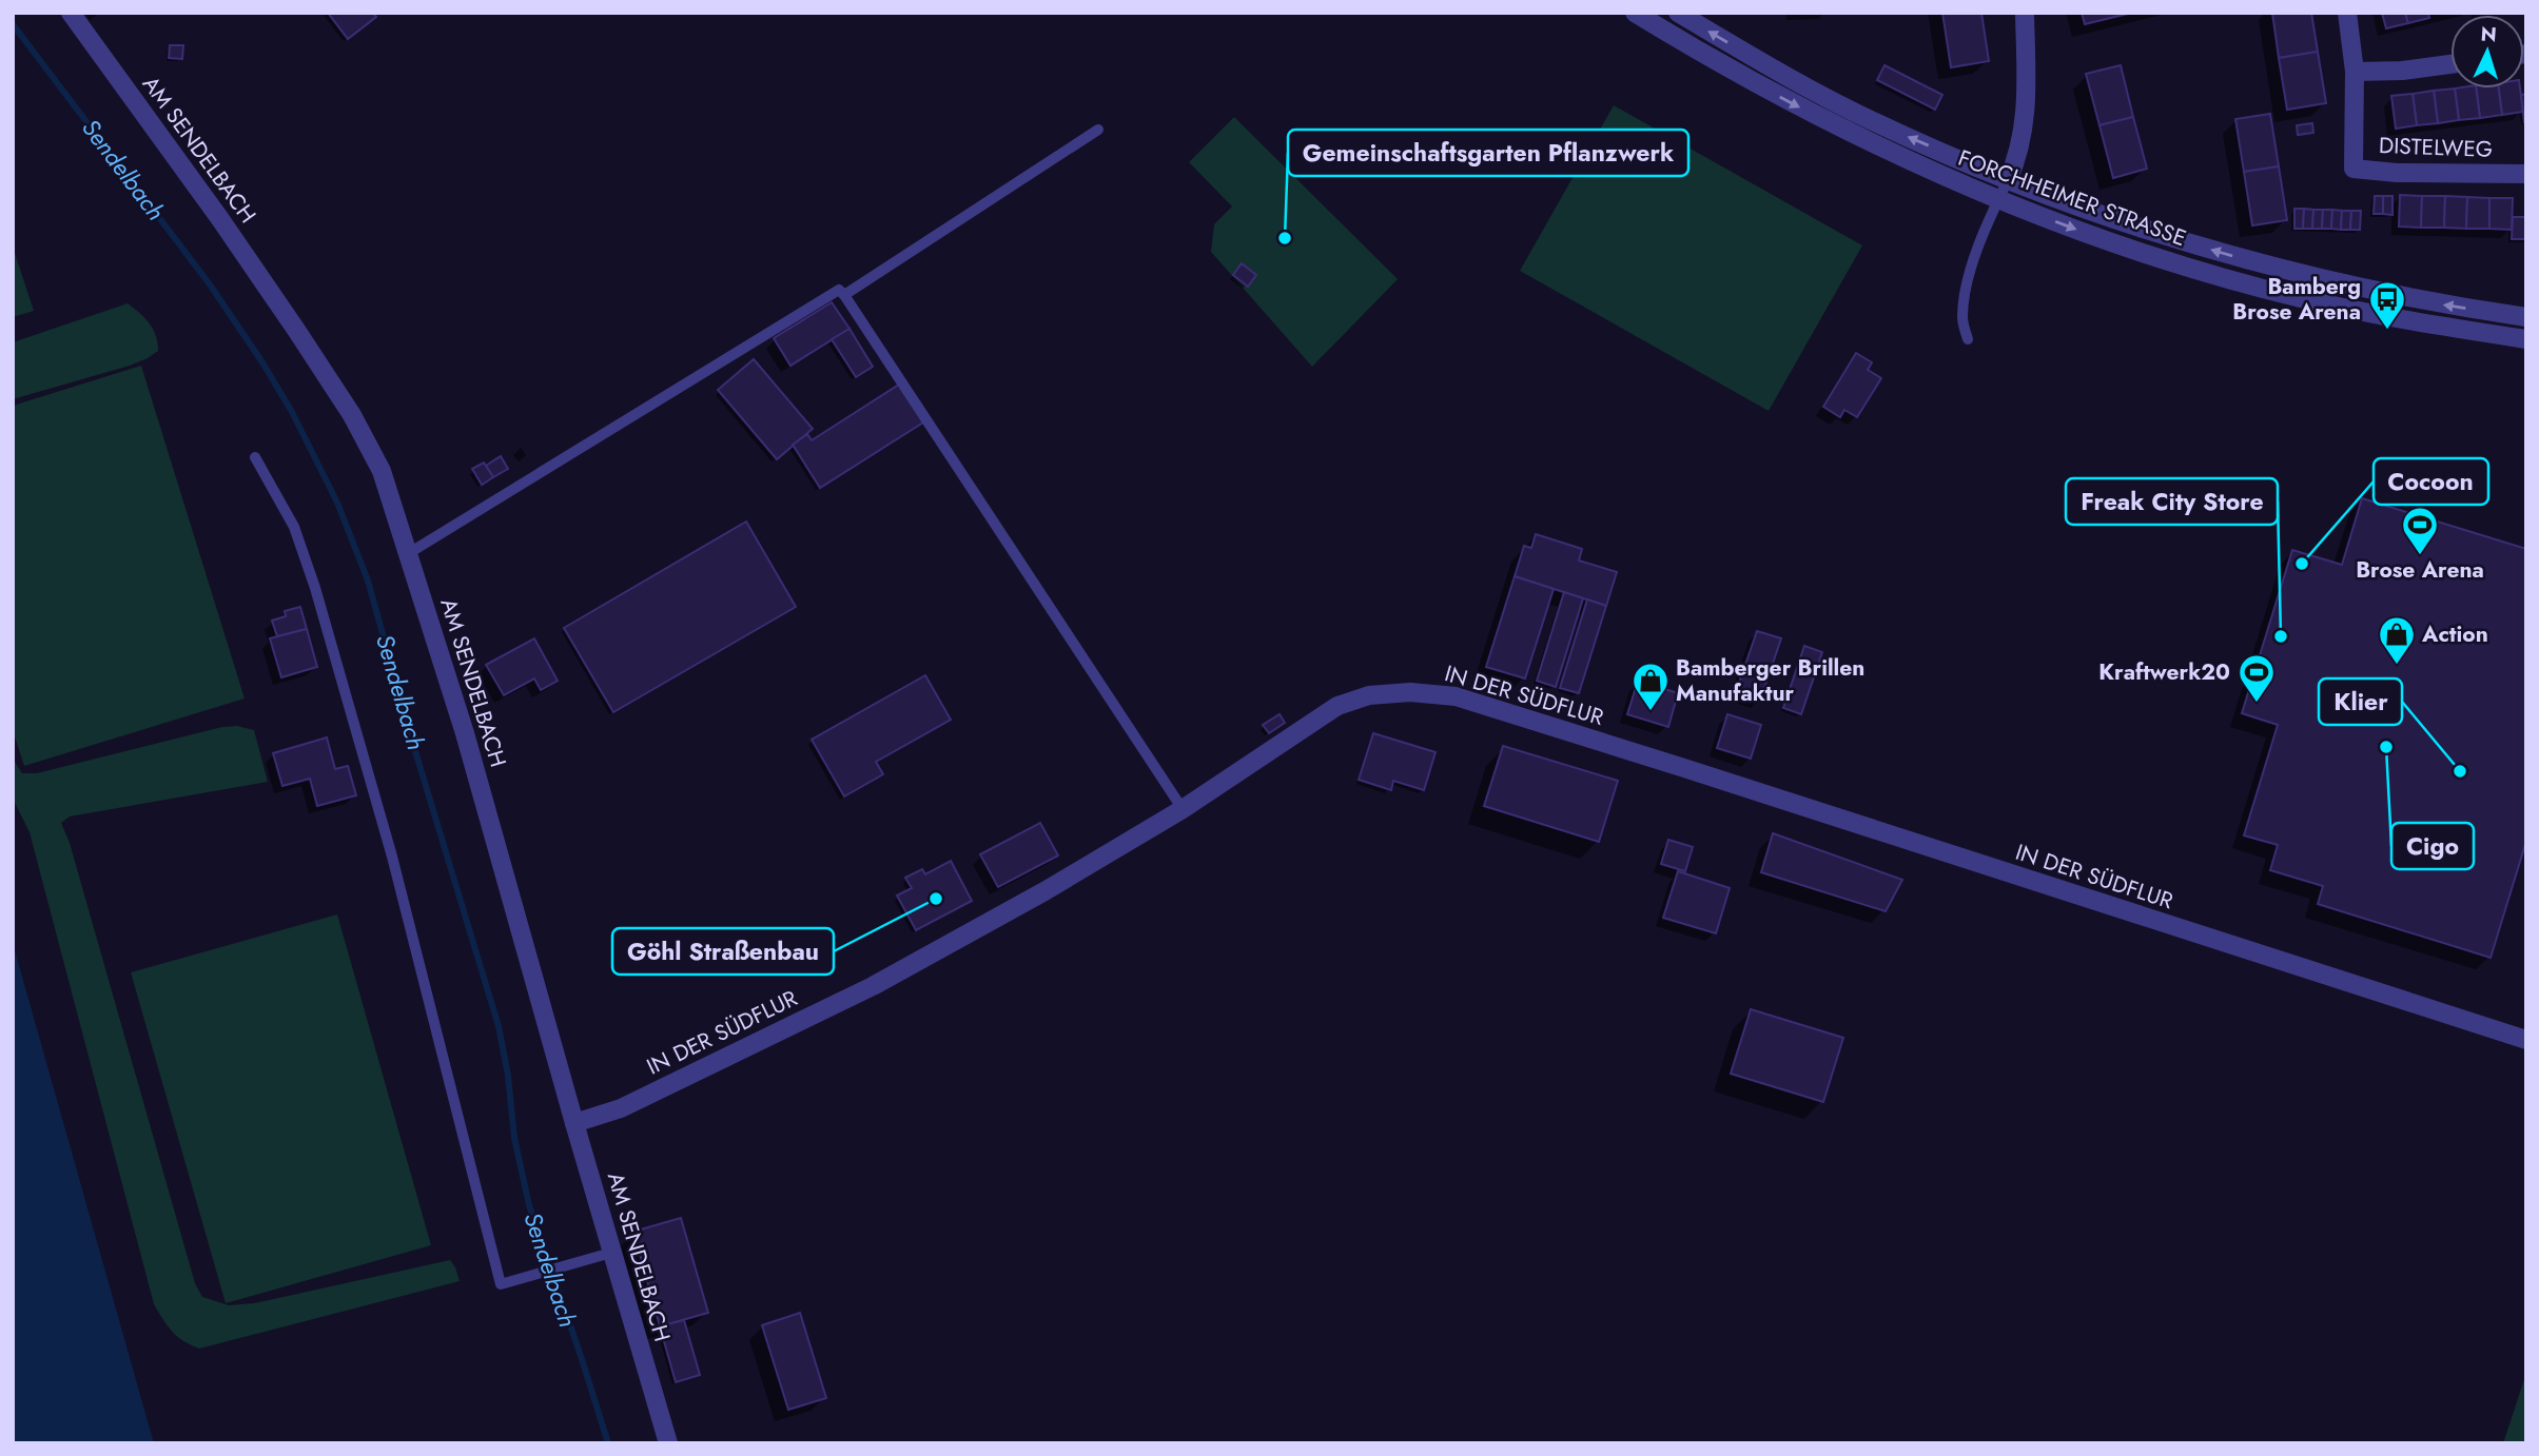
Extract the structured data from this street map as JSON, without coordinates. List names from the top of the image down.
{
  "streets": {
    "street": [
      "DISTELWEG",
      "AM SENDELBACH",
      "FORCHHEIMER STRASSE",
      "IN DER SÜDFLUR"
    ]
  },
  "crossings": [
    ["AM SENDELBACH", "IN DER SÜDFLUR"]
  ],
  "water": ["Sendelbach"],
  "places": {
    "other": [
      "Gemeinschaftsgarten Pflanzwerk",
      "Cocoon",
      "Freak City Store",
      "Cigo",
      "Klier",
      "Göhl Straßenbau"
    ],
    "bus stop": ["Bamberg Brose Arena"],
    "sports": ["Brose Arena", "Kraftwerk20"],
    "shop": ["Action", "Bamberger Brillen Manufaktur"]
  },
  "north": "top"
}
